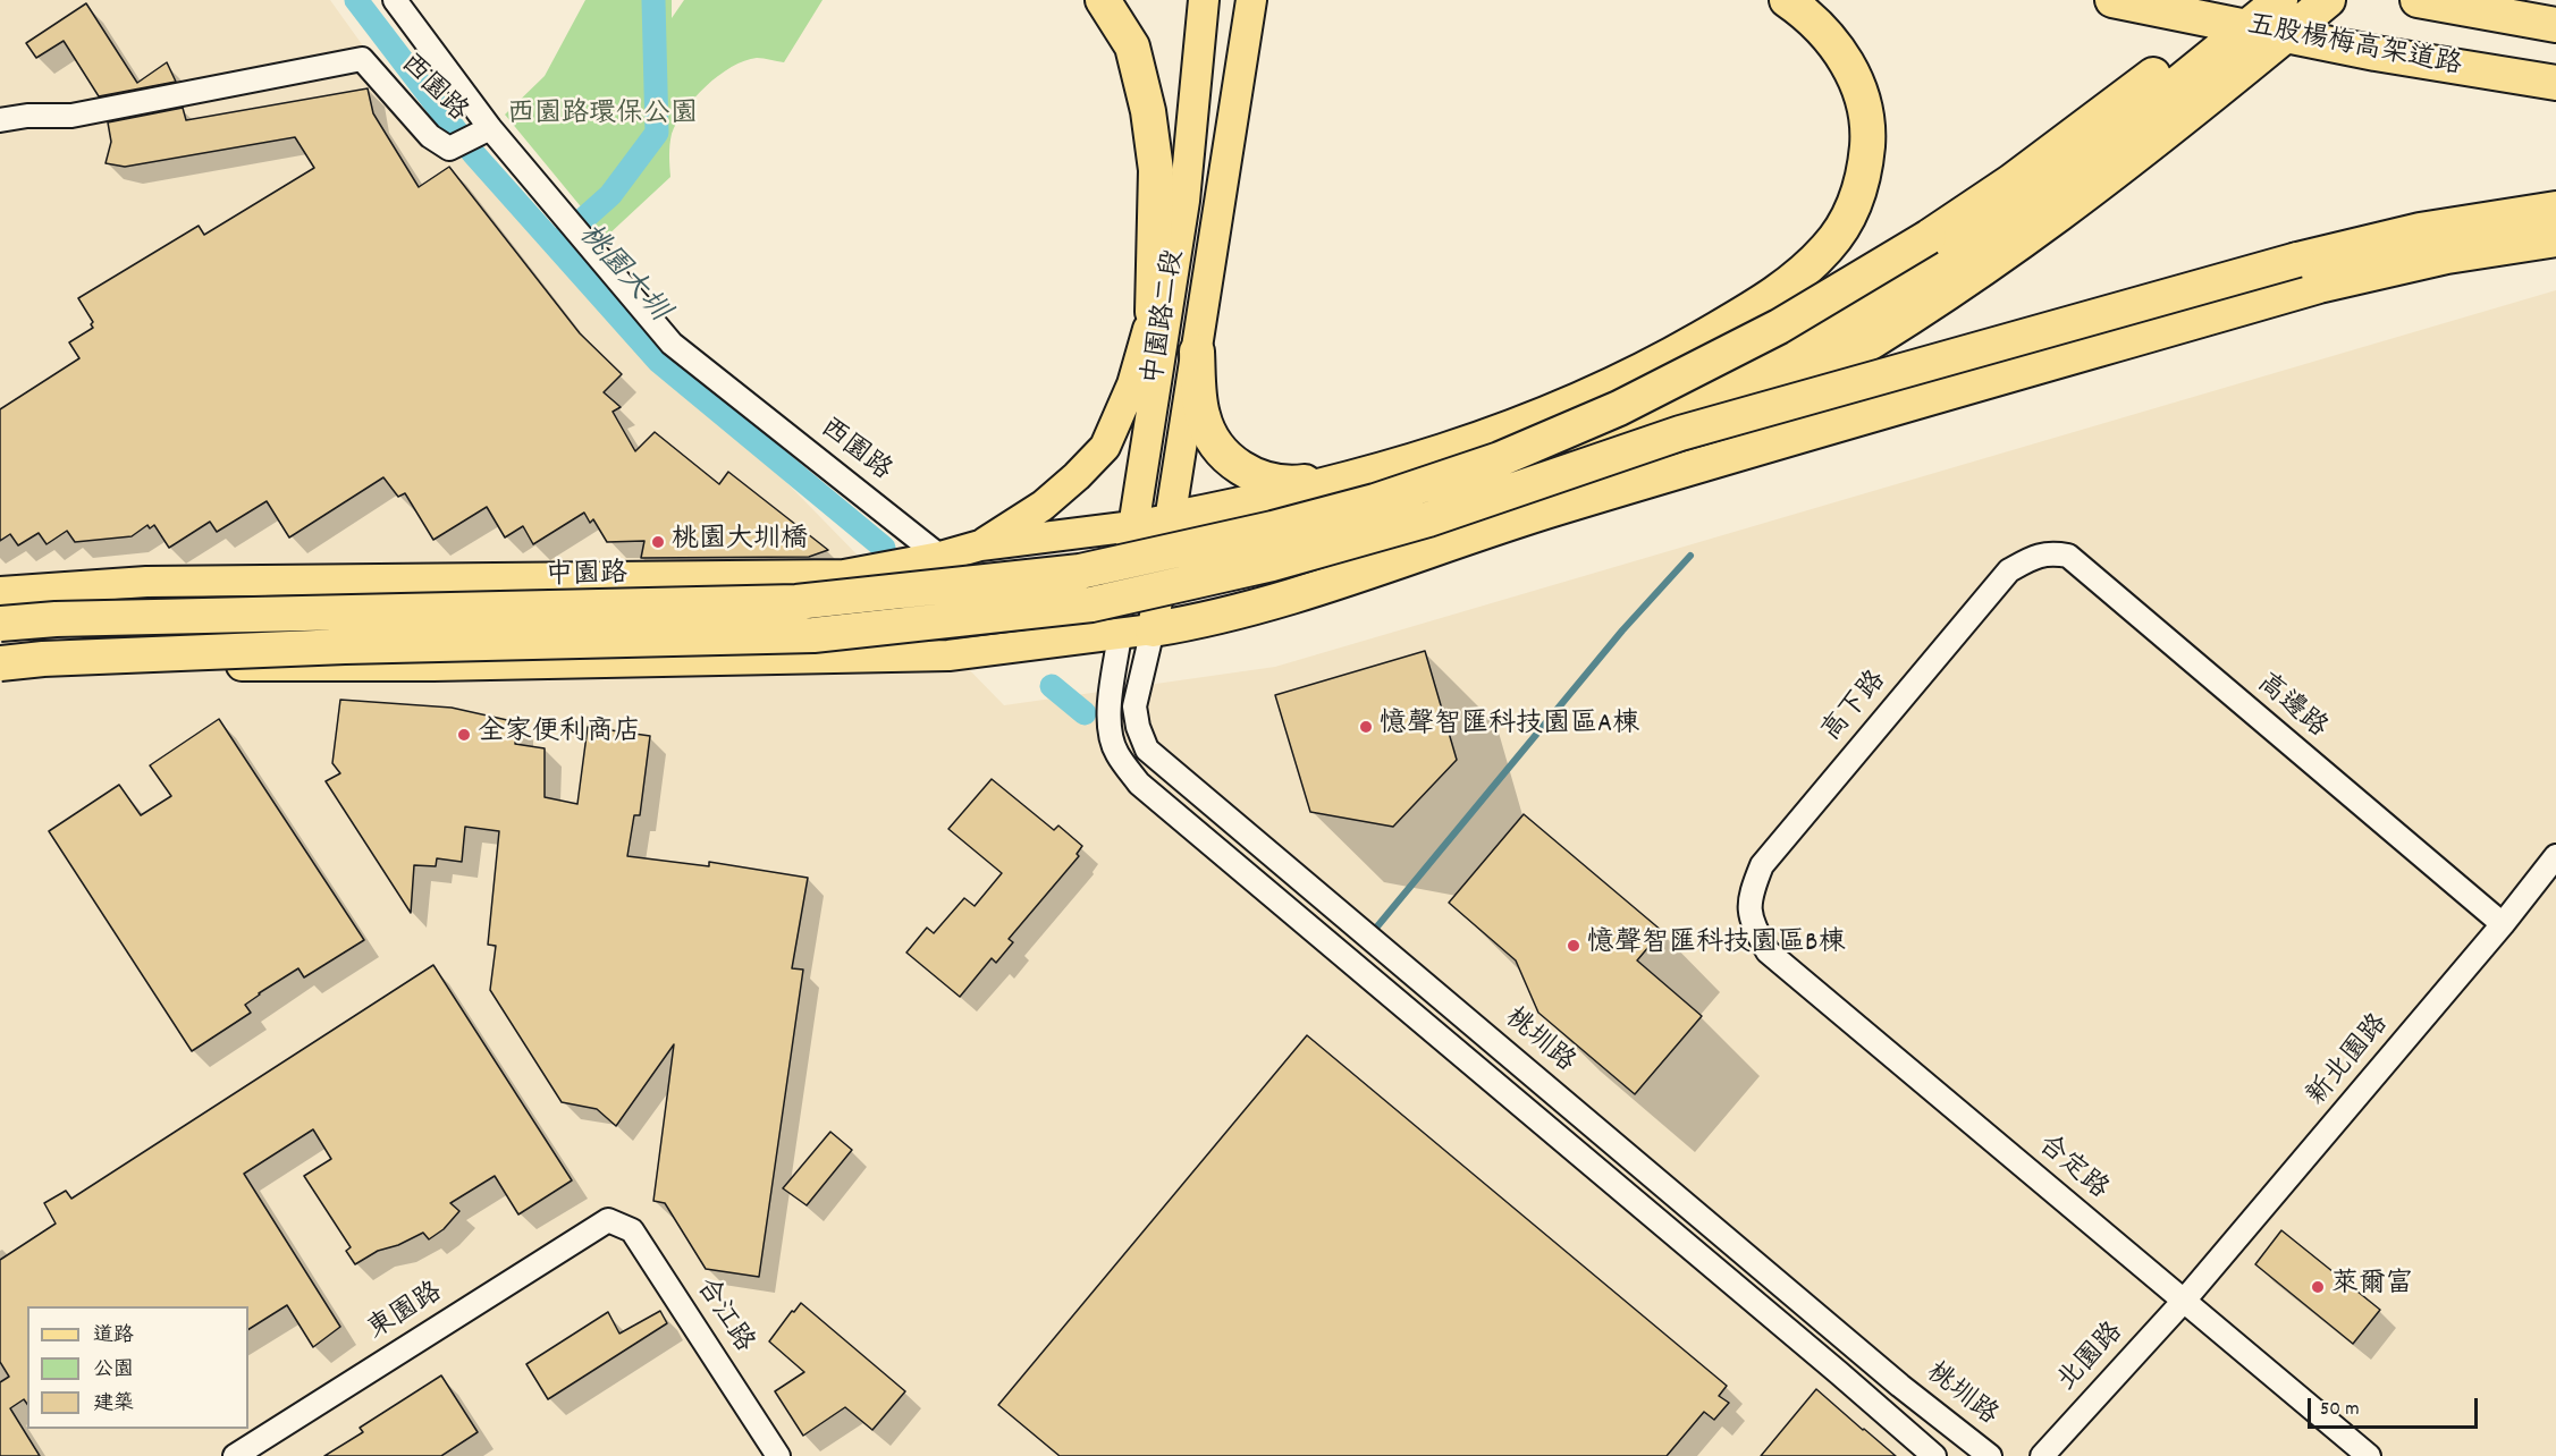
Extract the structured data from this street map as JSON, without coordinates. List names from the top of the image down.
{
  "streets": {
    "highway": ["五股楊梅高架道路"],
    "main road": ["中園路二段", "中園路"],
    "street": [
      "西園路",
      "高下路",
      "高邊路",
      "桃圳路",
      "新北園路",
      "合定路",
      "東園路",
      "合江路",
      "北園路"
    ]
  },
  "crossings": [
    ["西園路", "中園路"],
    ["中園路二段", "中園路"],
    ["中園路二段", "桃圳路"],
    ["高下路", "高邊路"],
    ["高下路", "合定路"],
    ["高邊路", "新北園路"],
    ["新北園路", "合定路"],
    ["新北園路", "北園路"],
    ["合定路", "北園路"],
    ["東園路", "合江路"]
  ],
  "water": ["桃園大圳"],
  "parks": ["西園路環保公園"],
  "places": [
    "桃園大圳橋",
    "憶聲智匯科技園區A棟",
    "全家便利商店",
    "憶聲智匯科技園區B棟",
    "萊爾富"
  ],
  "legend": ["道路", "公園", "建築"],
  "scale_bar": "50 m"
}
